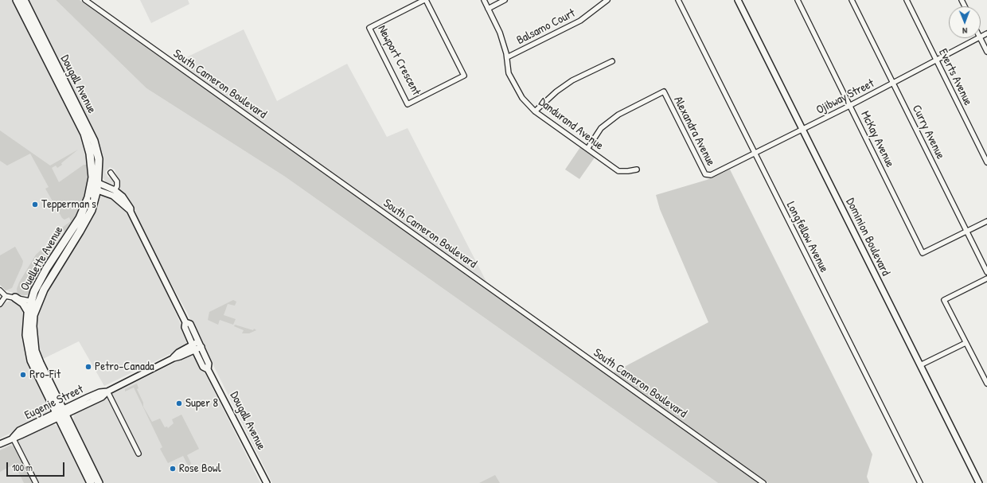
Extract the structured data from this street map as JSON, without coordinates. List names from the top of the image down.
{
  "streets": {
    "main road": ["Dougall Avenue", "Ouellette Avenue"],
    "street": [
      "Balsamo Court",
      "Newport Crescent",
      "Everts Avenue",
      "South Cameron Boulevard",
      "Ojibway Street",
      "Dandurand Avenue",
      "Alexandra Avenue",
      "Curry Avenue",
      "McKay Avenue",
      "Longfellow Avenue",
      "Dominion Boulevard",
      "Eugenie Street"
    ]
  },
  "crossings": [
    ["Balsamo Court", "Dandurand Avenue"],
    ["Everts Avenue", "Ojibway Street"],
    ["Dougall Avenue", "Ouellette Avenue"],
    ["Dougall Avenue", "Eugenie Street"],
    ["Ojibway Street", "Alexandra Avenue"],
    ["Ojibway Street", "Curry Avenue"],
    ["Ojibway Street", "McKay Avenue"],
    ["Ojibway Street", "Longfellow Avenue"],
    ["Ojibway Street", "Dominion Boulevard"],
    ["Dandurand Avenue", "Alexandra Avenue"],
    ["Curry Avenue", "McKay Avenue"],
    ["Ouellette Avenue", "Eugenie Street"]
  ],
  "places": [
    "Tepperman's",
    "Petro-Canada",
    "Pro-Fit",
    "Super 8",
    "Rose Bowl"
  ],
  "scale_bar": "100 m",
  "north": "bottom"
}
